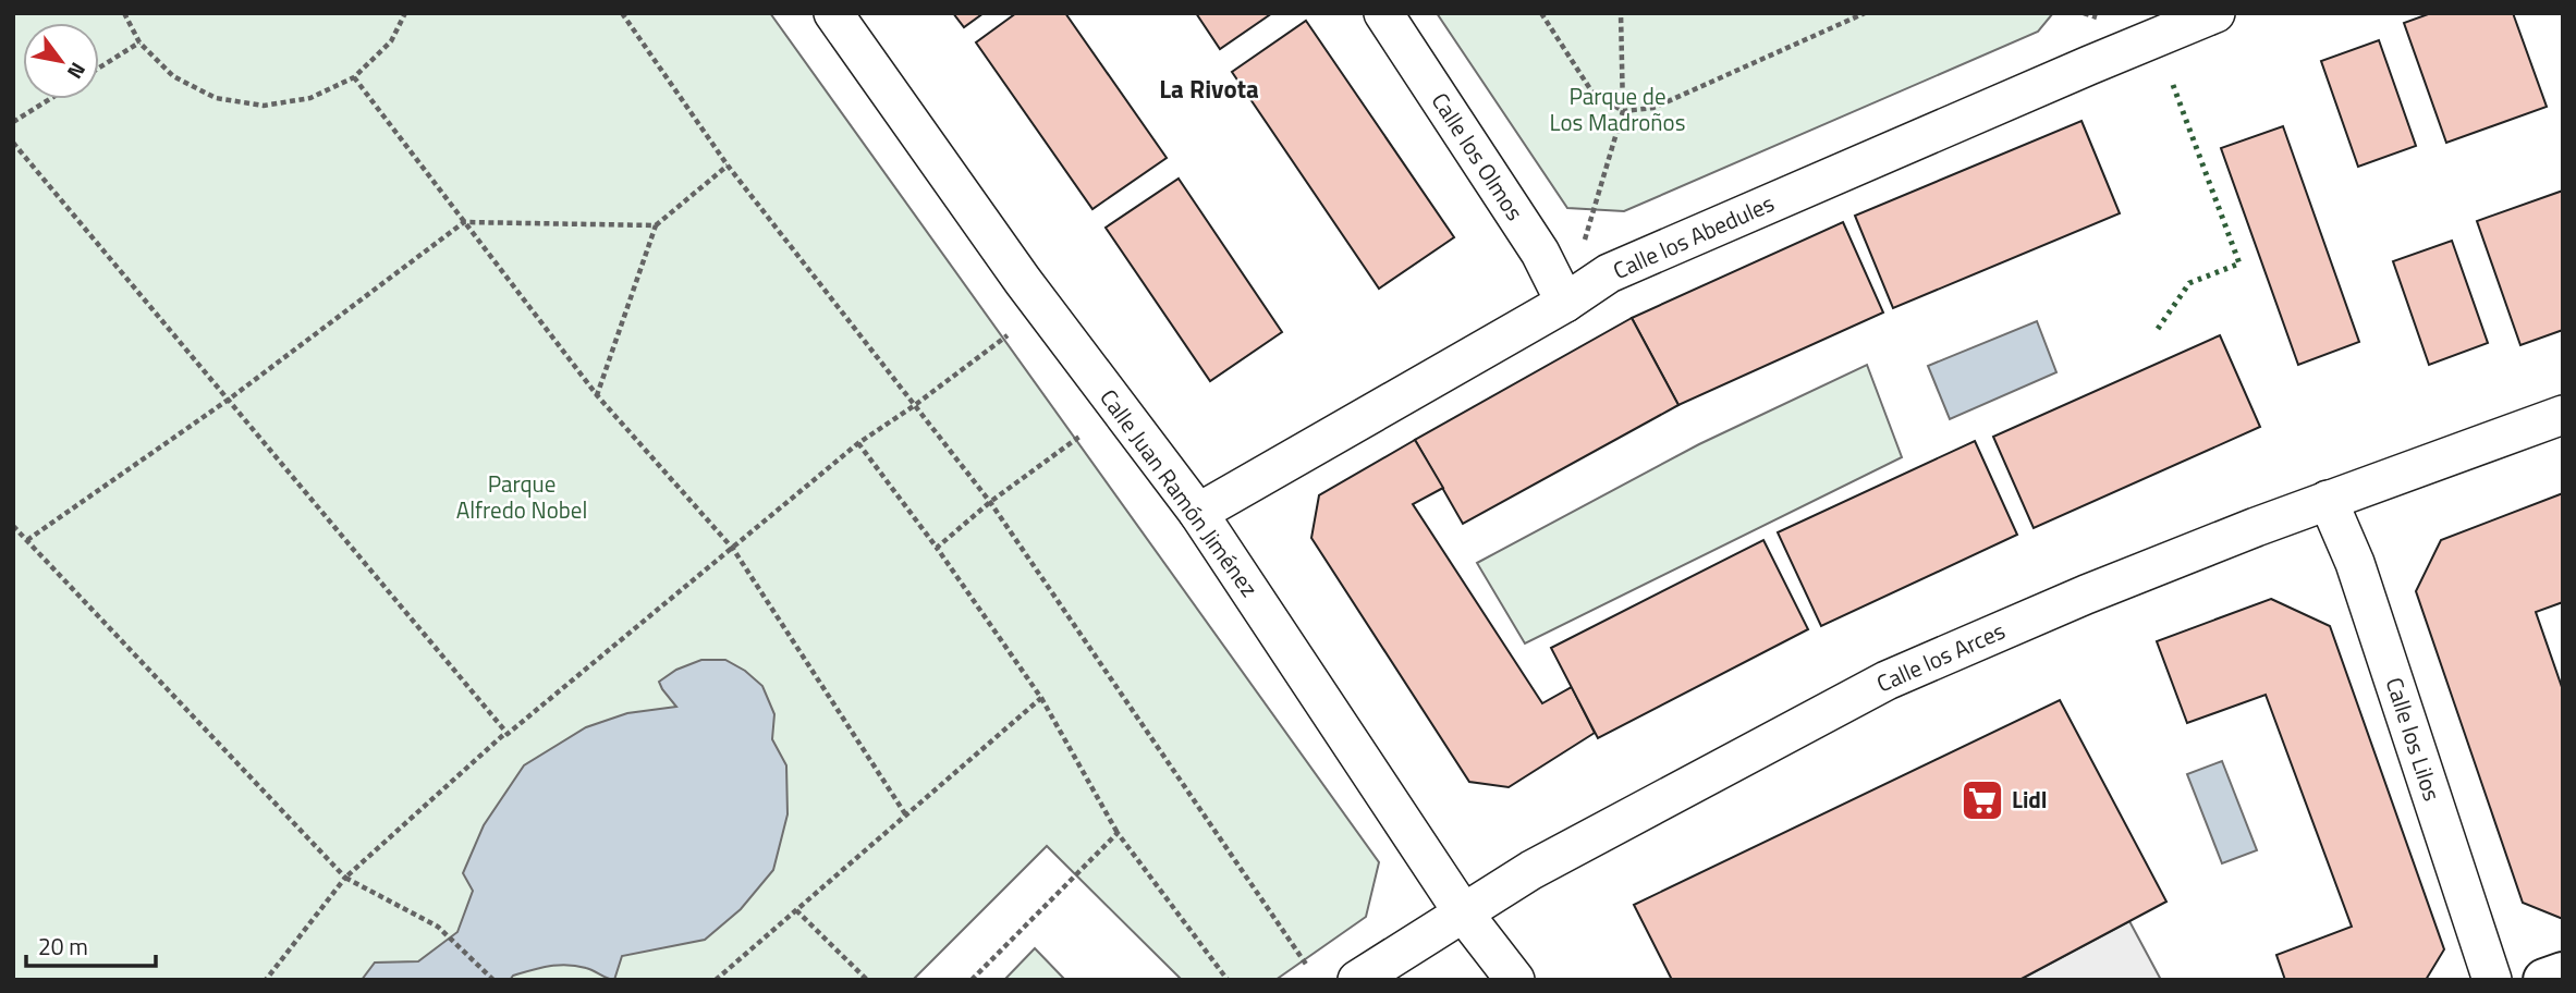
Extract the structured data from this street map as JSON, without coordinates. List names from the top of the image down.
{
  "streets": {
    "street": [
      "Calle los Olmos",
      "Calle los Abedules",
      "Calle Juan Ramón Jiménez",
      "Calle los Arces",
      "Calle los Lilos"
    ]
  },
  "crossings": [
    ["Calle los Olmos", "Calle los Abedules"],
    ["Calle los Abedules", "Calle Juan Ramón Jiménez"],
    ["Calle Juan Ramón Jiménez", "Calle los Arces"],
    ["Calle los Arces", "Calle los Lilos"]
  ],
  "districts": ["La Rivota"],
  "parks": ["Parque de Los Madroños", "Parque Alfredo Nobel"],
  "places": {
    "supermarket": ["Lidl"]
  },
  "scale_bar": "20 m",
  "north": "bottom right"
}
